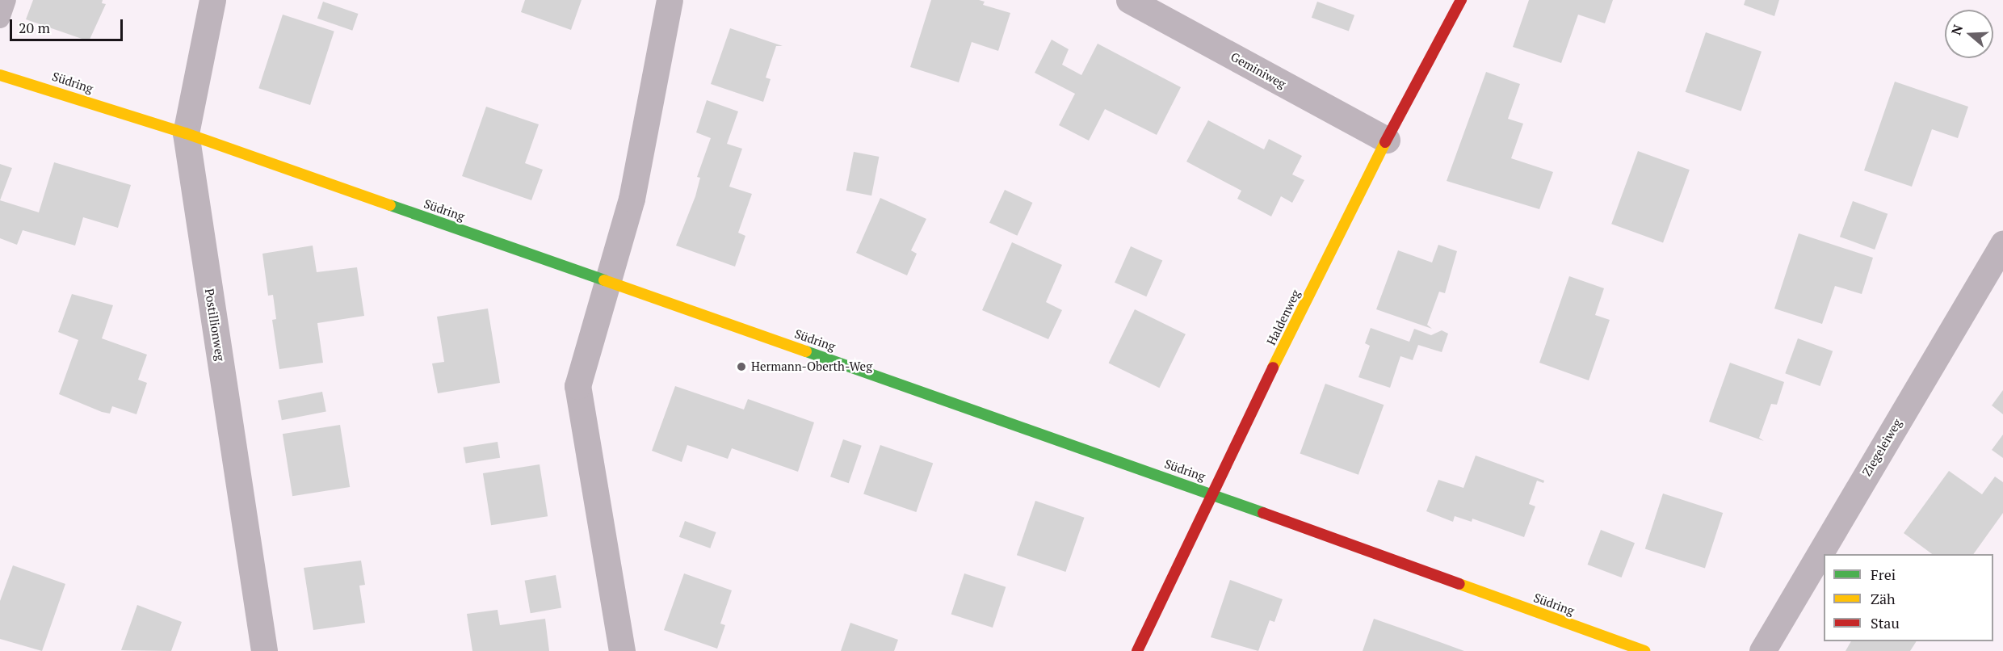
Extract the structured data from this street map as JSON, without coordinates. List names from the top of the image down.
{
  "streets": {
    "street": [
      "Geminiweg",
      "Südring",
      "Haldenweg",
      "Postillionweg",
      "Ziegeleiweg"
    ]
  },
  "crossings": [
    ["Geminiweg", "Haldenweg"],
    ["Südring", "Haldenweg"],
    ["Südring", "Postillionweg"]
  ],
  "places": ["Hermann-Oberth-Weg"],
  "legend": ["Frei", "Zäh", "Stau"],
  "scale_bar": "20 m",
  "north": "left"
}
